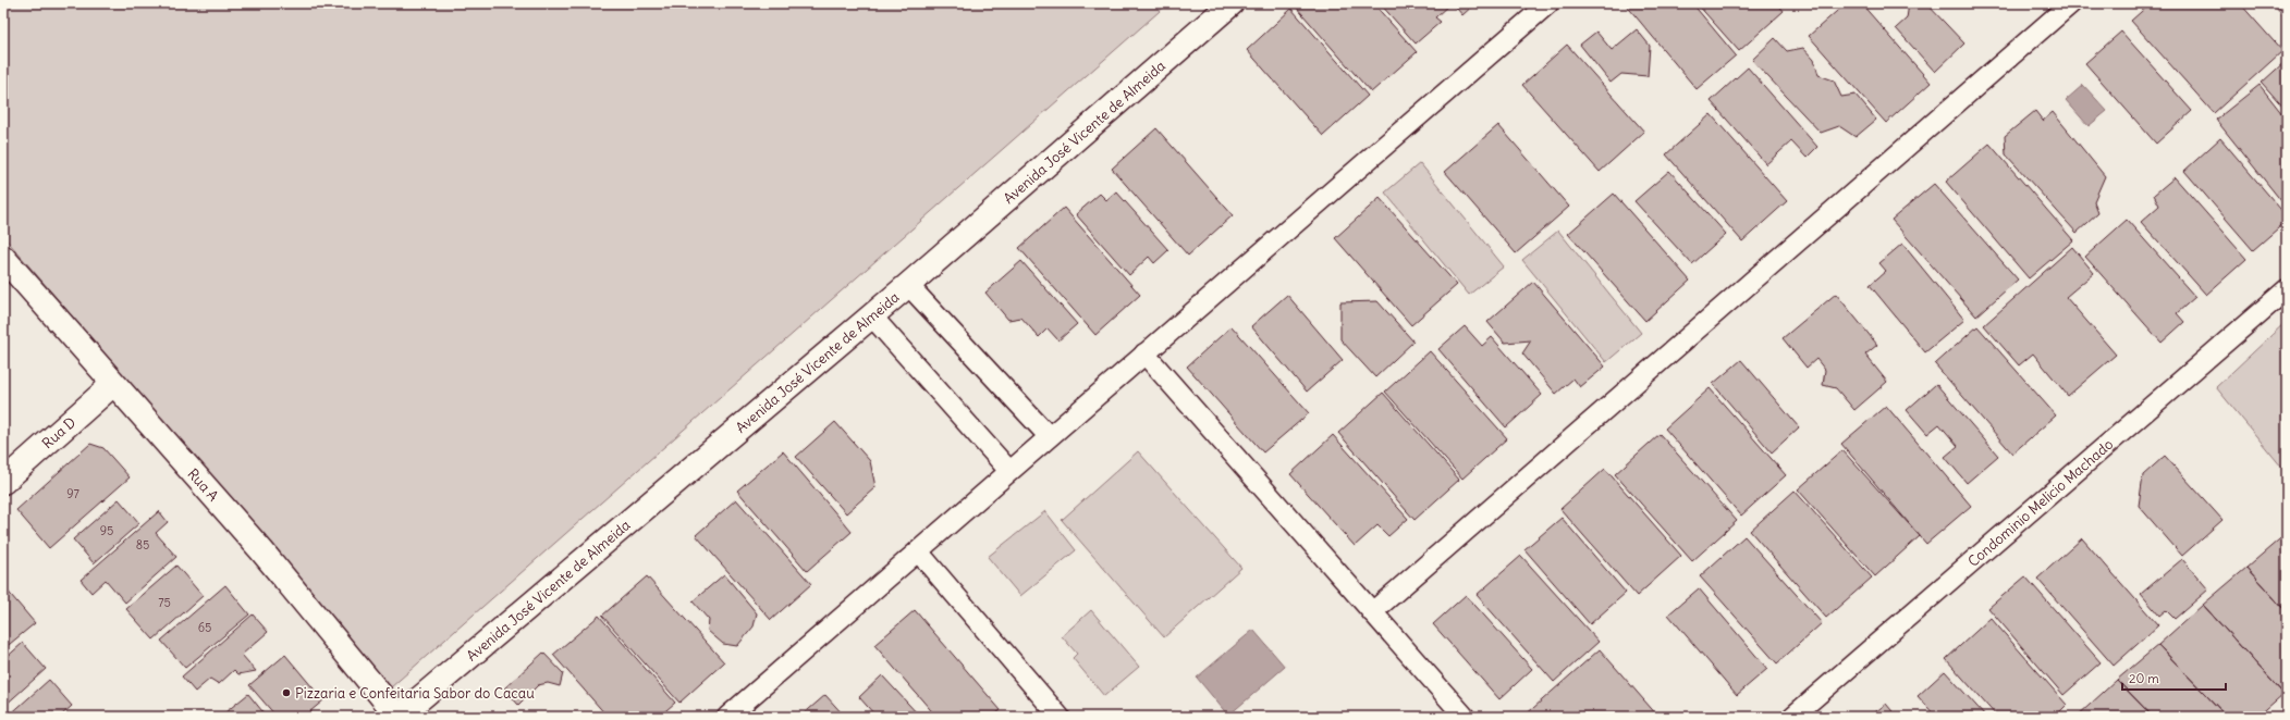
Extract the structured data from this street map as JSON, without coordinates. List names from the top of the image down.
{
  "streets": {
    "street": ["Avenida José Vicente de Almeida", "Rua D", "Rua A"],
    "lane": ["Condominio Melicio Machado"]
  },
  "crossings": [
    ["Avenida José Vicente de Almeida", "Rua A"],
    ["Rua D", "Rua A"]
  ],
  "places": ["Pizzaria e Confeitaria Sabor do Cacau"],
  "house_numbers": [
    "97",
    "95",
    "85",
    "75",
    "65"
  ],
  "scale_bar": "20 m"
}
